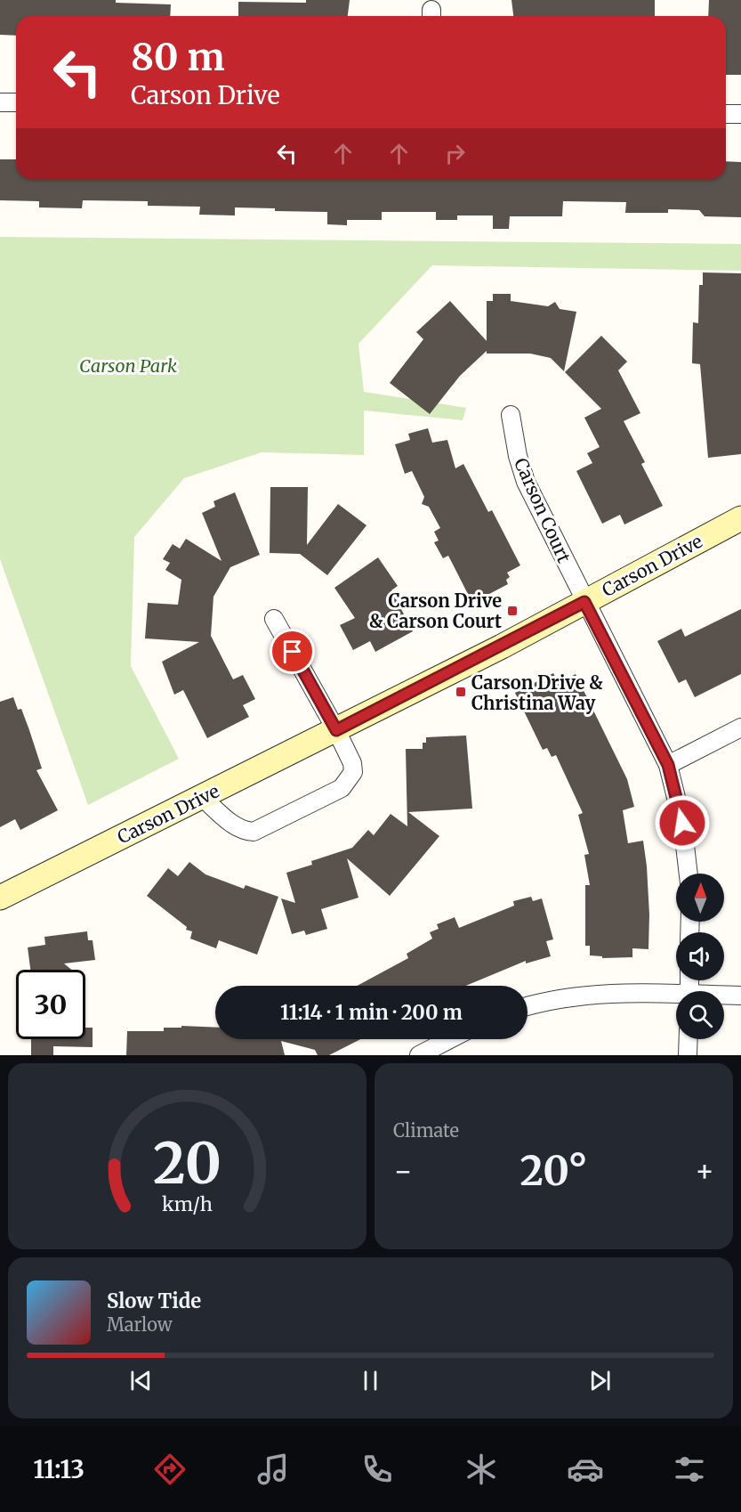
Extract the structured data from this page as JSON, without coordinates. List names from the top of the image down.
{
  "streets": {
    "street": ["Carson Court", "Carson Drive"]
  },
  "crossings": [
    ["Carson Court", "Carson Drive"]
  ],
  "parks": ["Carson Park"],
  "places": {
    "transit": ["Carson Drive & Carson Court", "Carson Drive & Christina Way"]
  },
  "north": "top",
  "page": {
    "turn": ["80 m", "Carson Drive"],
    "limit": "30",
    "trip": "11:14 · 1 min · 200 m",
    "tile": "Climate",
    "heat": ["−", "20°", "+"],
    "song": ["Slow Tide", "Marlow"],
    "tabs": "11:13",
    "gauge": ["20", "km/h"]
  }
}
